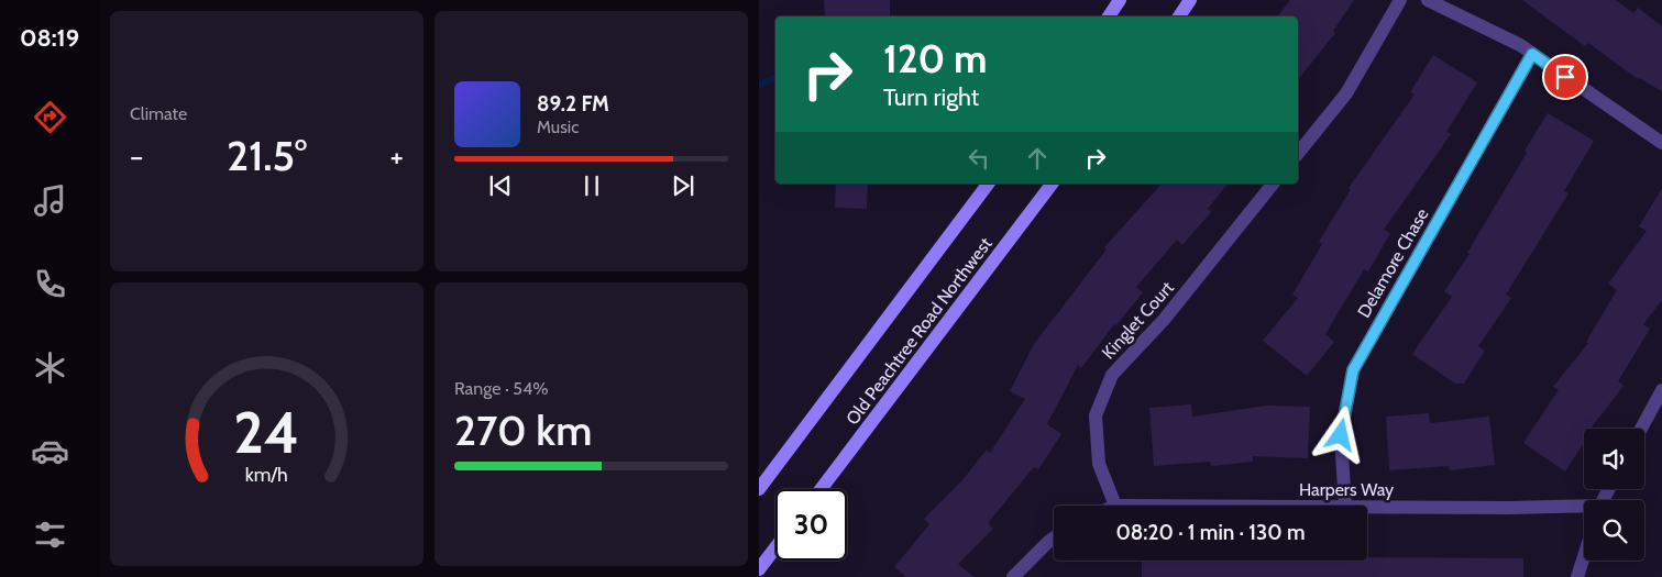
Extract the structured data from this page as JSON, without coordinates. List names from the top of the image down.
{
  "streets": {
    "main road": ["Old Peachtree Road Northwest"],
    "street": ["Delamore Chase", "Kinglet Court", "Harpers Way"]
  },
  "page": {
    "tabs": "08:19",
    "tile": [
      "Climate",
      ["Range · 54%", "270 km"]
    ],
    "turn": ["120 m", "Turn right"],
    "song": ["89.2 FM", "Music"],
    "heat": ["−", "21.5°", "+"],
    "limit": "30",
    "trip": "08:20 · 1 min · 130 m",
    "gauge": ["24", "km/h"]
  }
}
